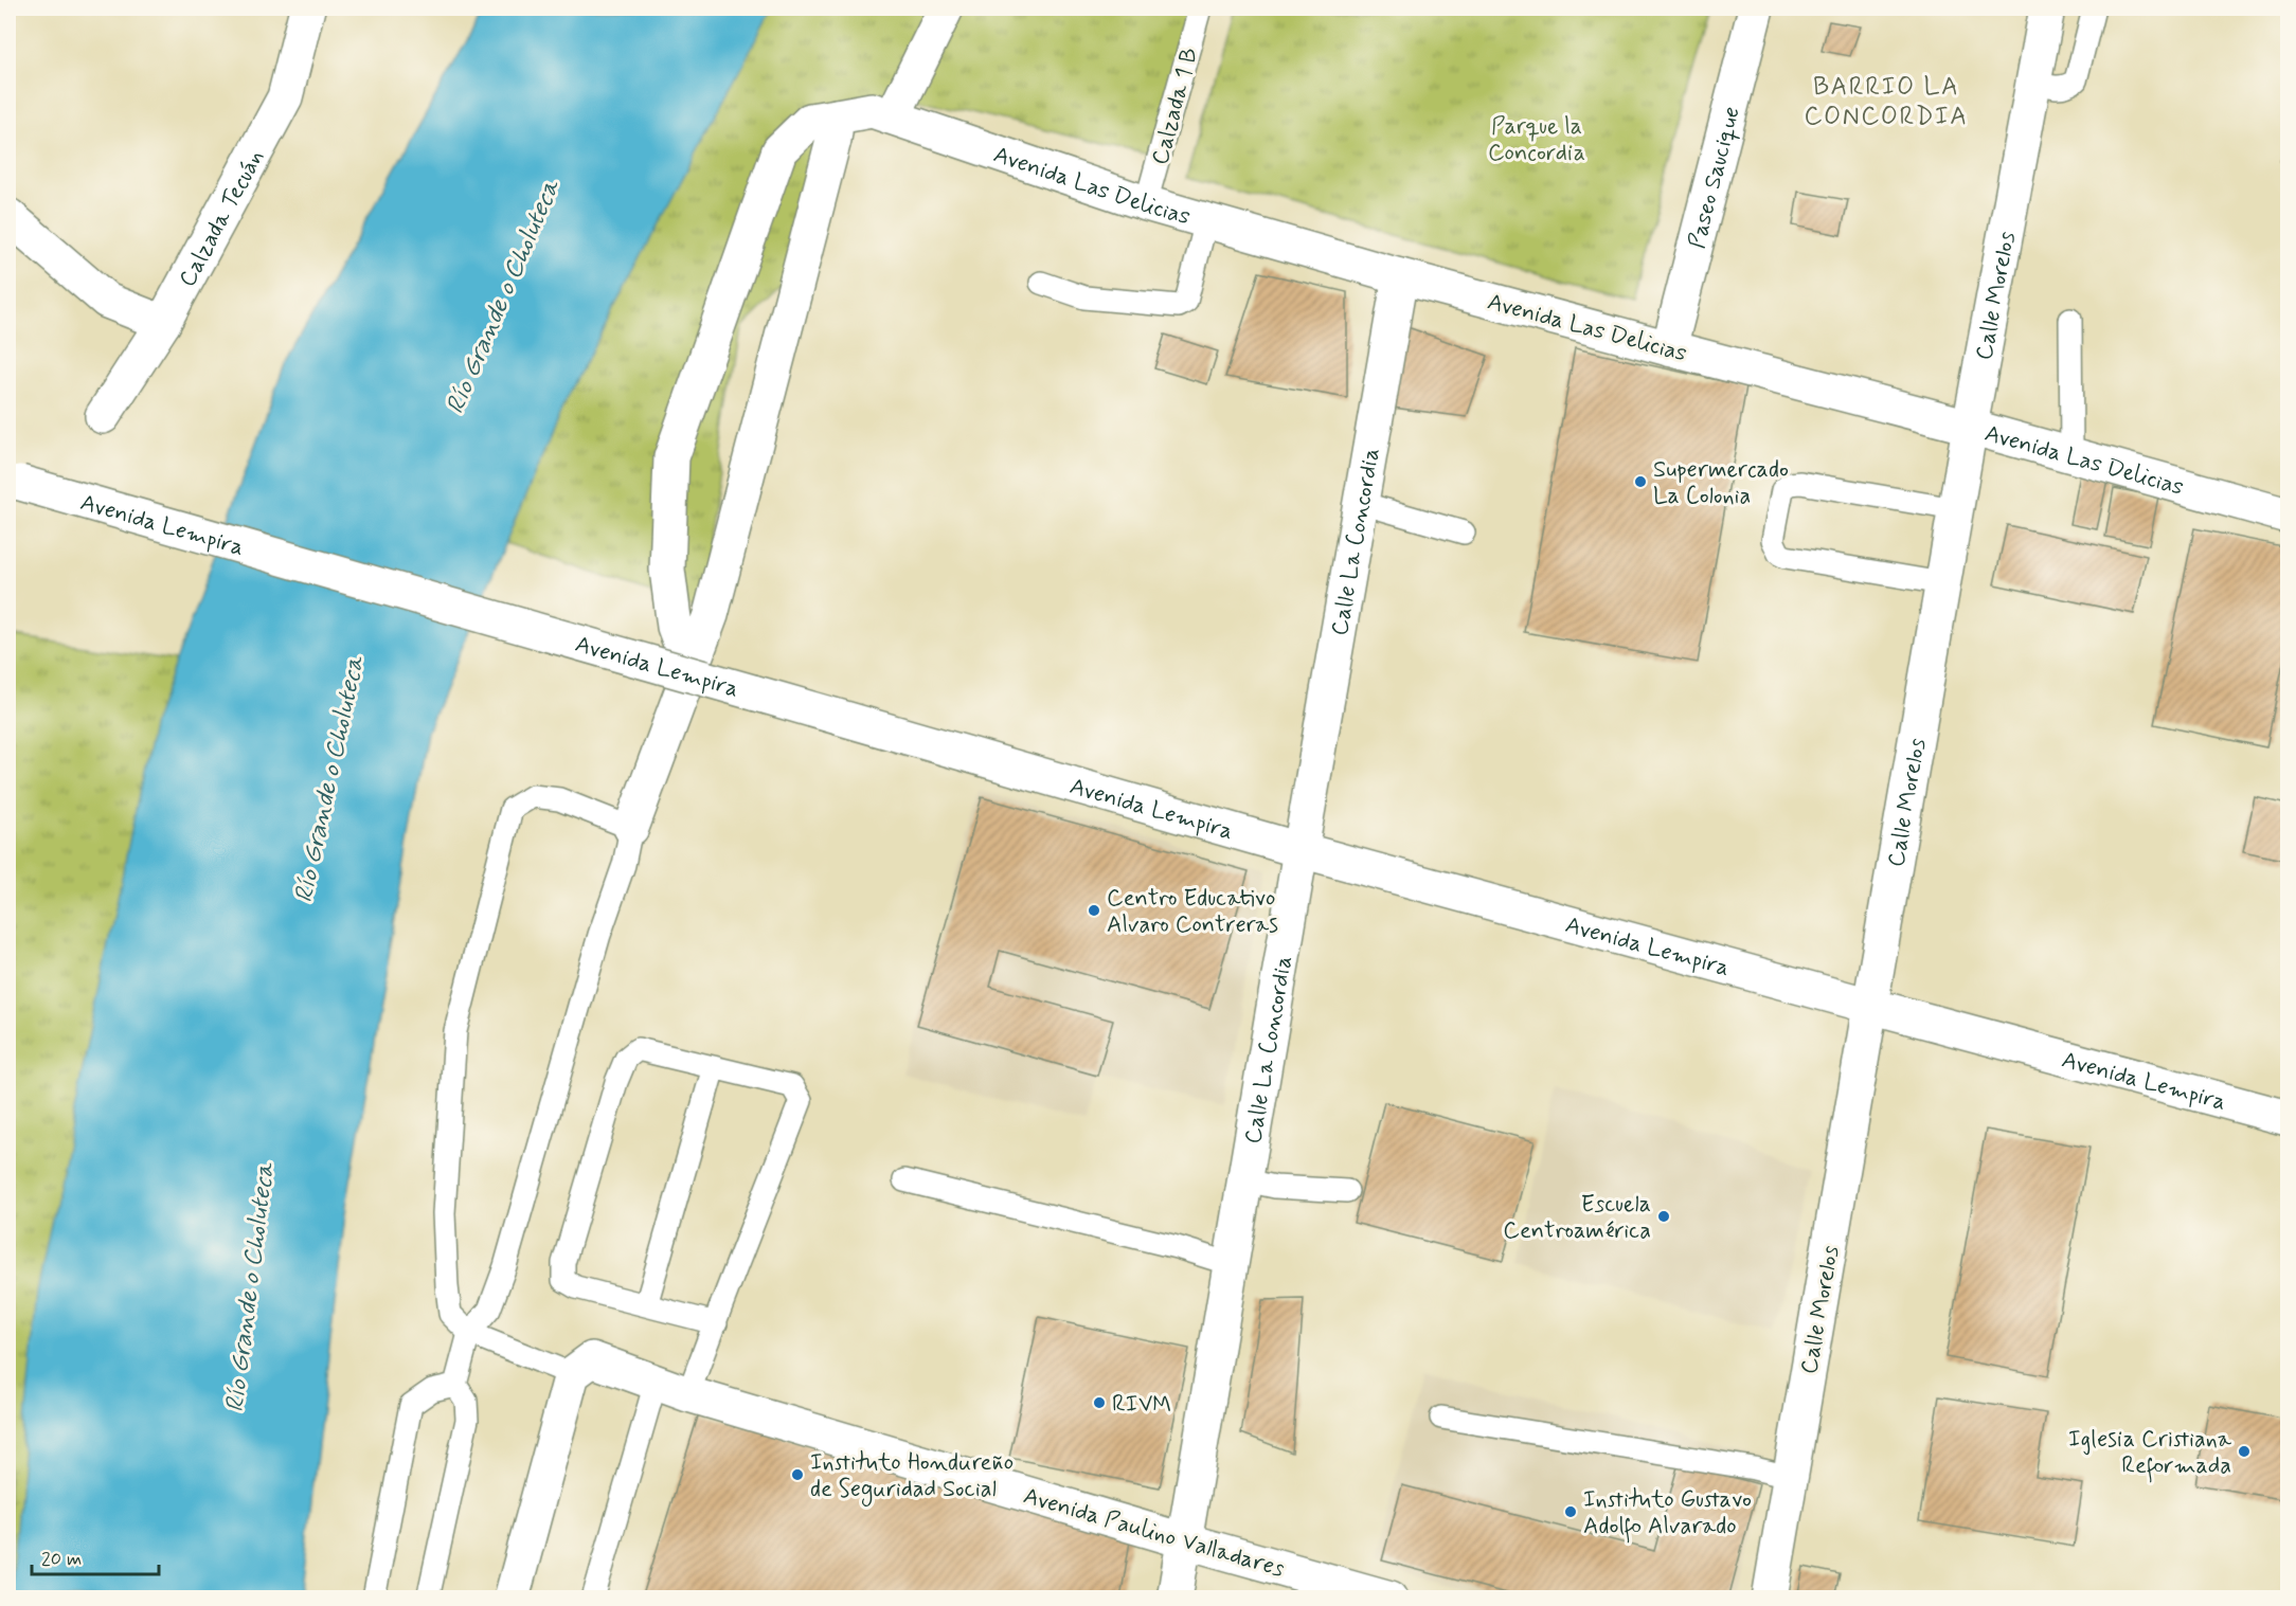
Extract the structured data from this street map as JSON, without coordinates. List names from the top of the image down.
{
  "streets": {
    "street": [
      "Paseo Saucique",
      "Avenida Las Delicias",
      "Calzada Tecuán",
      "Calle Morelos",
      "Avenida Lempira",
      "Calle La Concordia",
      "Avenida Paulino Valladares"
    ],
    "lane": ["Calzada 1 B"]
  },
  "crossings": [
    ["Calzada 1 B", "Avenida Las Delicias"],
    ["Paseo Saucique", "Avenida Las Delicias"],
    ["Avenida Las Delicias", "Calle Morelos"],
    ["Avenida Las Delicias", "Calle La Concordia"],
    ["Calle Morelos", "Avenida Lempira"],
    ["Avenida Lempira", "Calle La Concordia"],
    ["Calle La Concordia", "Avenida Paulino Valladares"]
  ],
  "districts": ["BARRIO LA CONCORDIA"],
  "water": ["Río Grande o Choluteca"],
  "parks": ["Parque la Concordia"],
  "places": [
    "Supermercado La Colonia",
    "Centro Educativo Alvaro Contreras",
    "Escuela Centroamérica",
    "RIVM",
    "Iglesia Cristiana Reformada",
    "Instituto Hondureño de Seguridad Social",
    "Instituto Gustavo Adolfo Alvarado"
  ],
  "scale_bar": "20 m"
}
